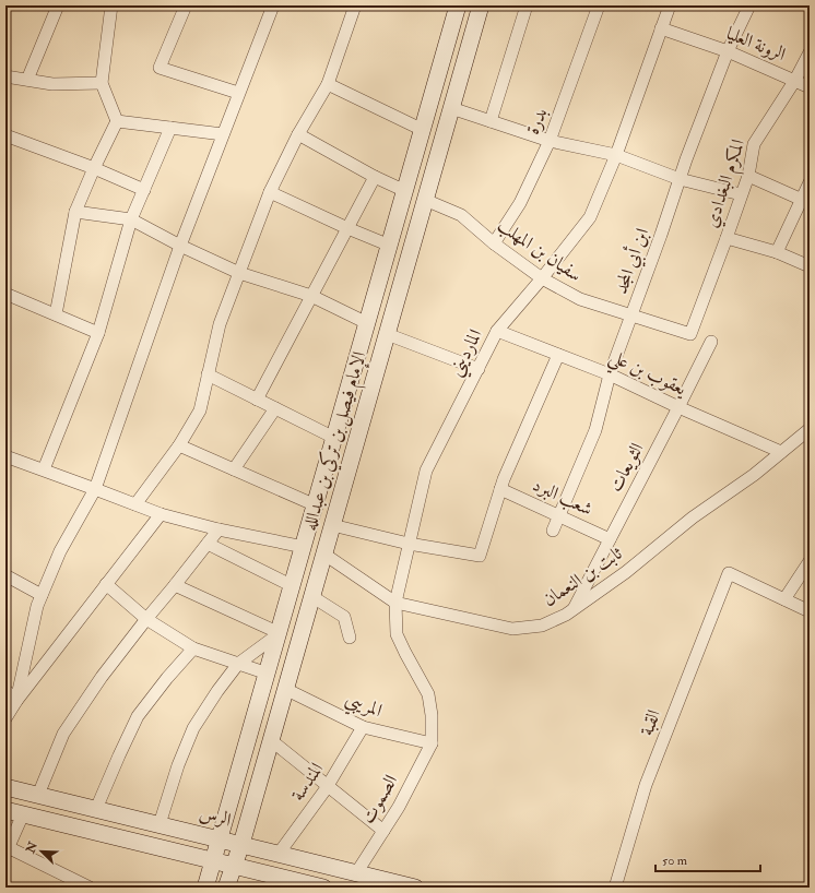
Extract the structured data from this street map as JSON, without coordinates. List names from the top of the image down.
{
  "streets": {
    "main road": ["الإمام فيصل بن تركي بن عبدالله", "الرس"],
    "street": [
      "الرونة العليا",
      "بدرة",
      "المكرم البغدادي",
      "سفيان بن المهلب",
      "ابن أبي المجد",
      "المارديني",
      "يعقوب بن علي",
      "الثويعات",
      "شعب البرد",
      "ثابت بن النعمان",
      "المريبي",
      "القبة",
      "المندسة",
      "الصموت"
    ]
  },
  "crossings": [
    ["الرونة العليا", "المكرم البغدادي"],
    ["الرونة العليا", "ابن أبي المجد"],
    ["الرونة العليا", "المارديني"],
    ["بدرة", "سفيان بن المهلب"],
    ["المكرم البغدادي", "سفيان بن المهلب"],
    ["سفيان بن المهلب", "ابن أبي المجد"],
    ["سفيان بن المهلب", "المارديني"],
    ["سفيان بن المهلب", "الإمام فيصل بن تركي بن عبدالله"],
    ["ابن أبي المجد", "يعقوب بن علي"],
    ["ابن أبي المجد", "شعب البرد"],
    ["المارديني", "يعقوب بن علي"],
    ["المارديني", "ثابت بن النعمان"],
    ["المارديني", "المريبي"],
    ["المارديني", "الصموت"],
    ["يعقوب بن علي", "الثويعات"],
    ["يعقوب بن علي", "ثابت بن النعمان"],
    ["الإمام فيصل بن تركي بن عبدالله", "ثابت بن النعمان"],
    ["الإمام فيصل بن تركي بن عبدالله", "المريبي"],
    ["الإمام فيصل بن تركي بن عبدالله", "الرس"],
    ["الثويعات", "شعب البرد"],
    ["الثويعات", "ثابت بن النعمان"],
    ["المريبي", "المندسة"],
    ["المريبي", "الصموت"],
    ["المندسة", "الرس"],
    ["الصموت", "الرس"]
  ],
  "scale_bar": "50 m",
  "north": "top left"
}
